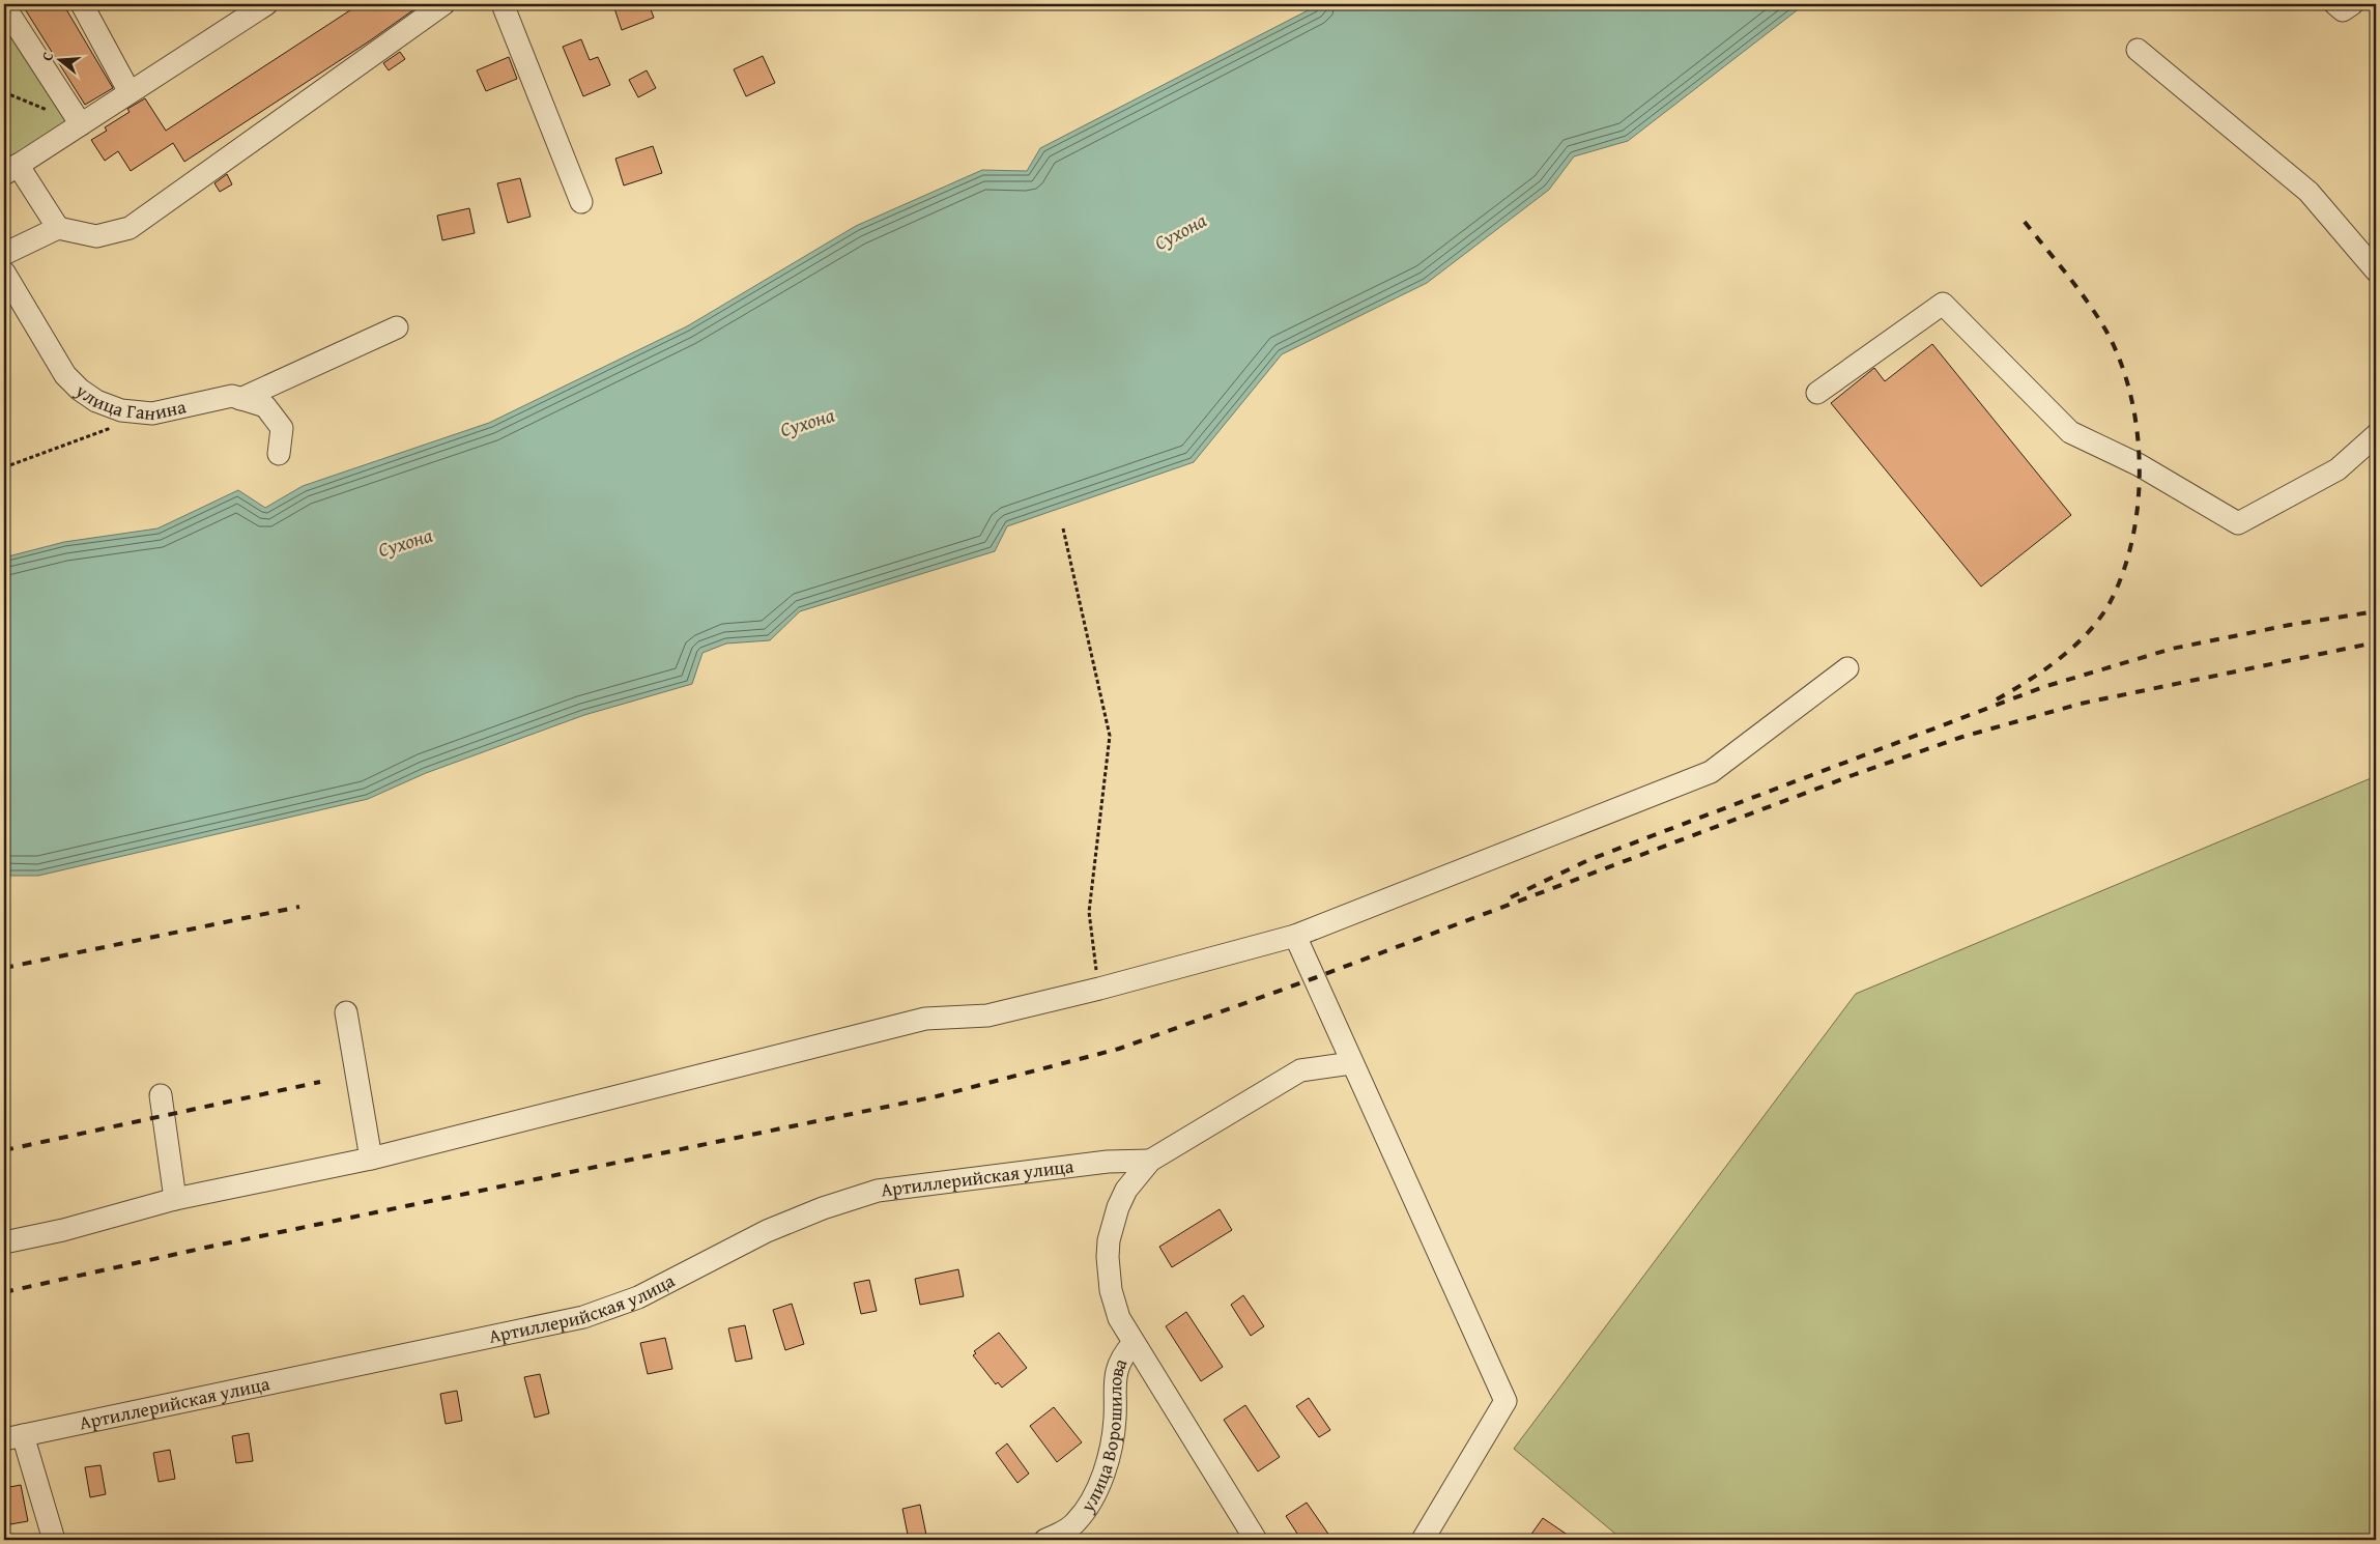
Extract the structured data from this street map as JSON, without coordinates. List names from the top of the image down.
{
  "streets": {
    "street": ["улица Ганина", "Артиллерийская улица", "улица Ворошилова"]
  },
  "crossings": [
    ["Артиллерийская улица", "улица Ворошилова"]
  ],
  "water": ["Сухона"],
  "north": "left"
}
